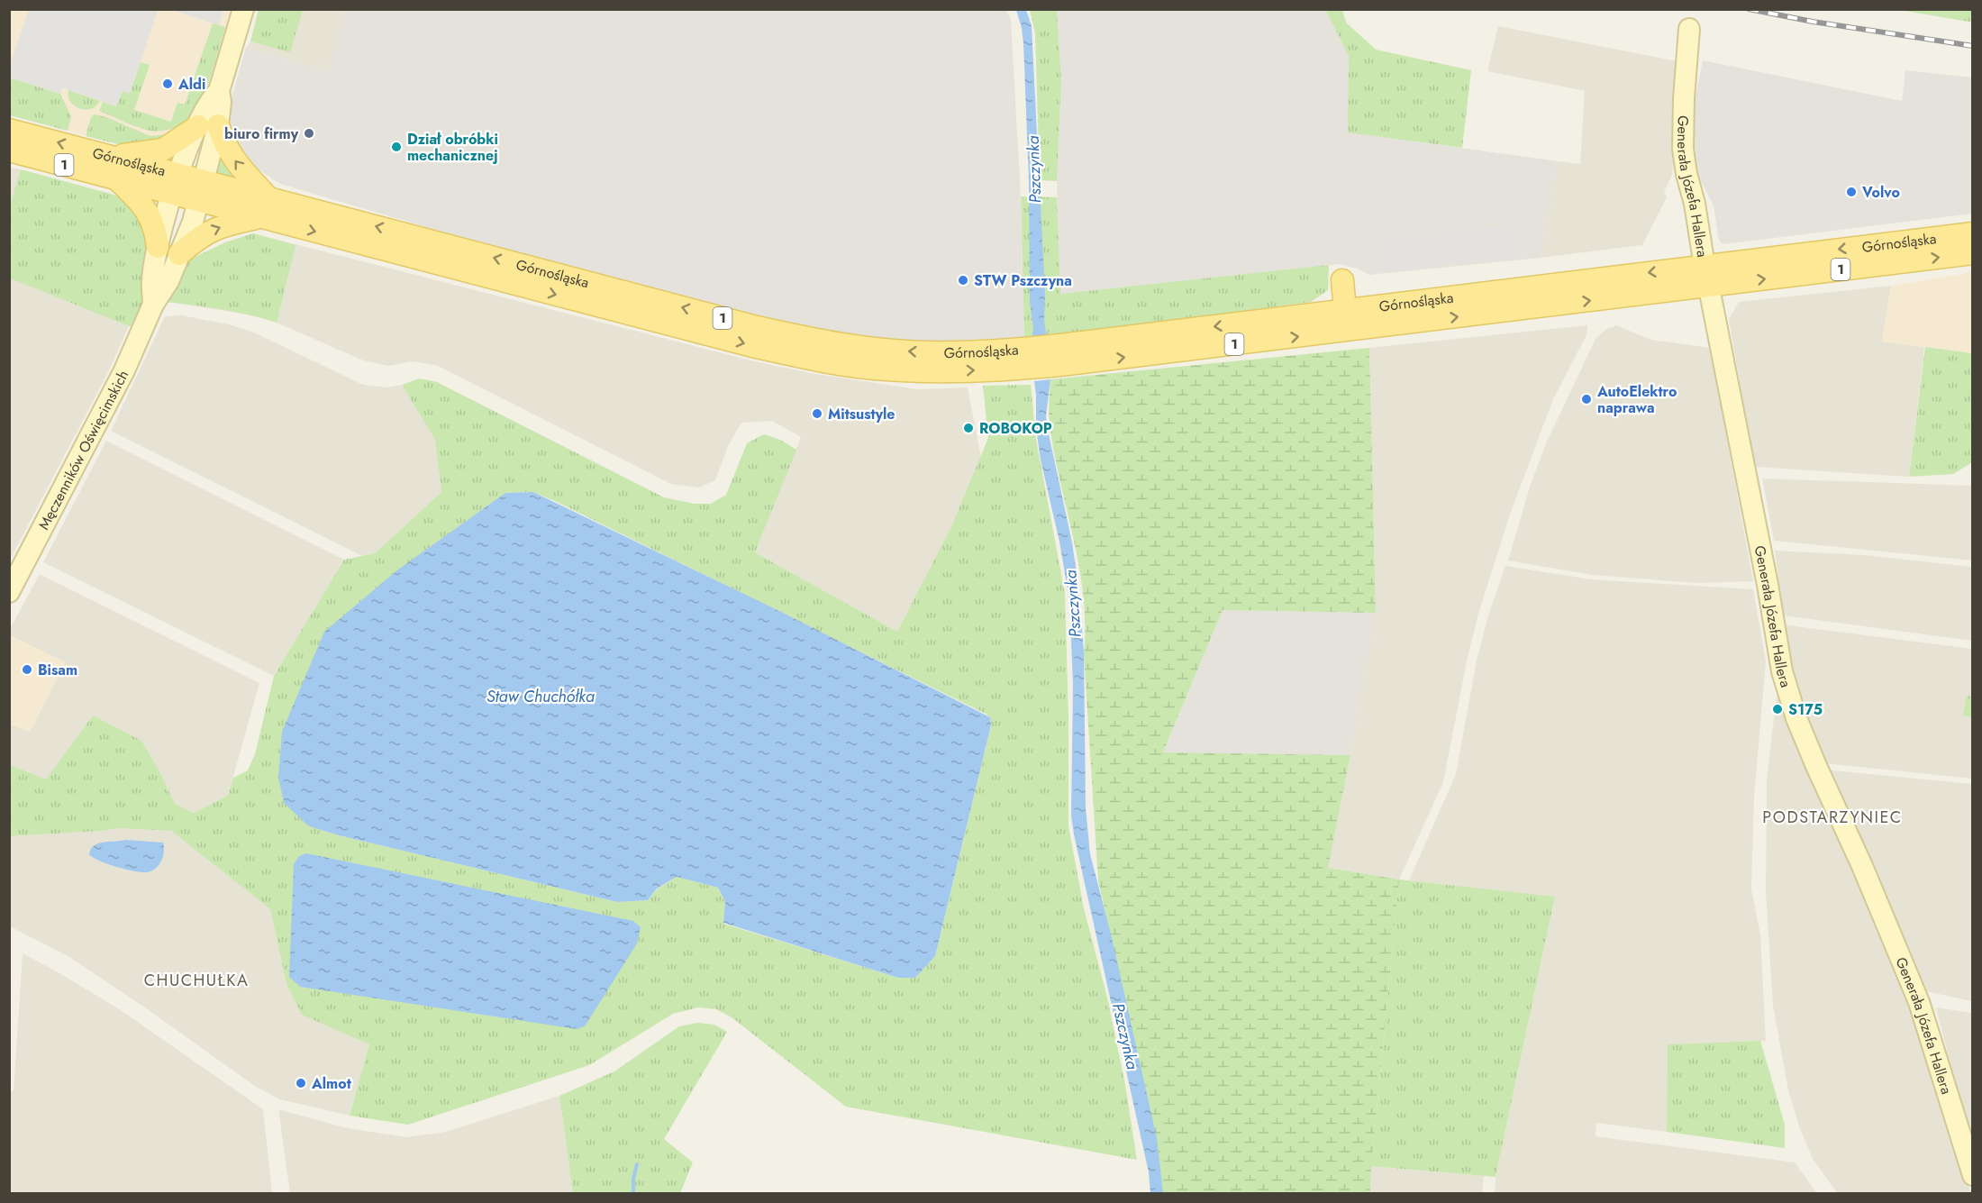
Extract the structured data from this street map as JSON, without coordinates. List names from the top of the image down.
{
  "streets": {
    "main road": ["Górnośląska", "1"],
    "street": ["Generała Józefa Hallera", "Męczenników Oświęcimskich"]
  },
  "crossings": [
    ["Górnośląska", "Generała Józefa Hallera"],
    ["Górnośląska", "Męczenników Oświęcimskich"]
  ],
  "districts": ["PODSTARZYNIEC", "CHUCHUŁKA"],
  "water": ["Pszczynka", "Staw Chuchółka"],
  "places": [
    "Aldi",
    "biuro firmy",
    "Dział obróbki mechanicznej",
    "Volvo",
    "STW Pszczyna",
    "AutoElektro naprawa",
    "Mitsustyle",
    "ROBOKOP",
    "Bisam",
    "S175",
    "Almot"
  ]
}
